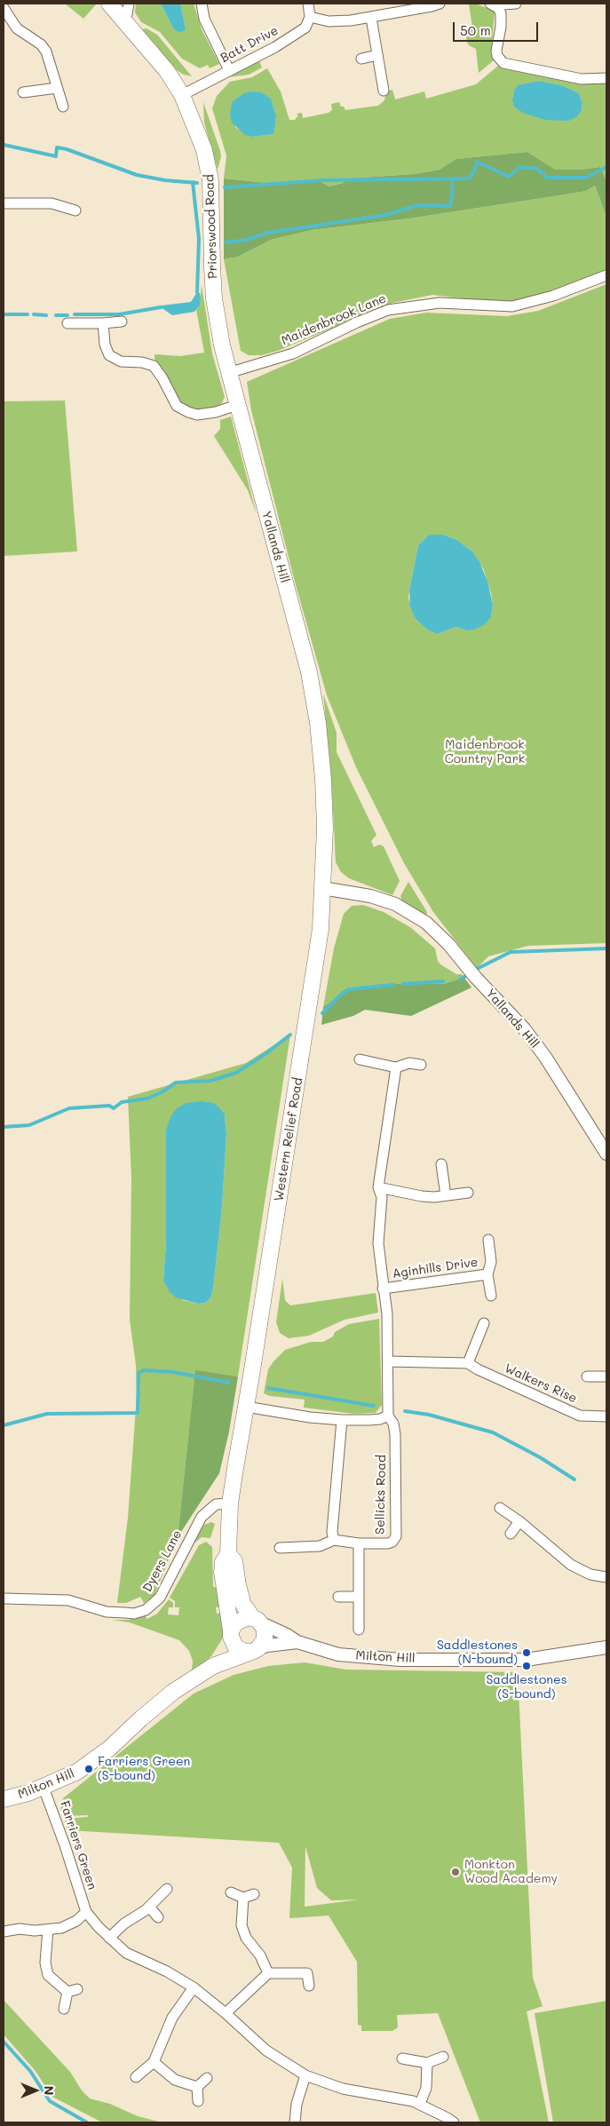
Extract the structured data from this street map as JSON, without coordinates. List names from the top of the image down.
{
  "streets": {
    "main road": [
      "Priorswood Road",
      "Yallands Hill",
      "Western Relief Road",
      "Milton Hill"
    ],
    "street": [
      "Batt Drive",
      "Maidenbrook Lane",
      "Aginhills Drive",
      "Walkers Rise",
      "Sellicks Road",
      "Dyers Lane",
      "Farriers Green"
    ]
  },
  "crossings": [
    ["Batt Drive", "Priorswood Road"],
    ["Priorswood Road", "Maidenbrook Lane"],
    ["Priorswood Road", "Yallands Hill"],
    ["Maidenbrook Lane", "Yallands Hill"],
    ["Yallands Hill", "Western Relief Road"],
    ["Western Relief Road", "Dyers Lane"],
    ["Western Relief Road", "Milton Hill"],
    ["Aginhills Drive", "Sellicks Road"],
    ["Walkers Rise", "Sellicks Road"],
    ["Milton Hill", "Farriers Green"]
  ],
  "parks": ["Maidenbrook Country Park"],
  "places": [
    "Saddlestones (N-bound)",
    "Saddlestones (S-bound)",
    "Farriers Green (S-bound)",
    "Monkton Wood Academy"
  ],
  "scale_bar": "50 m",
  "north": "right"
}
